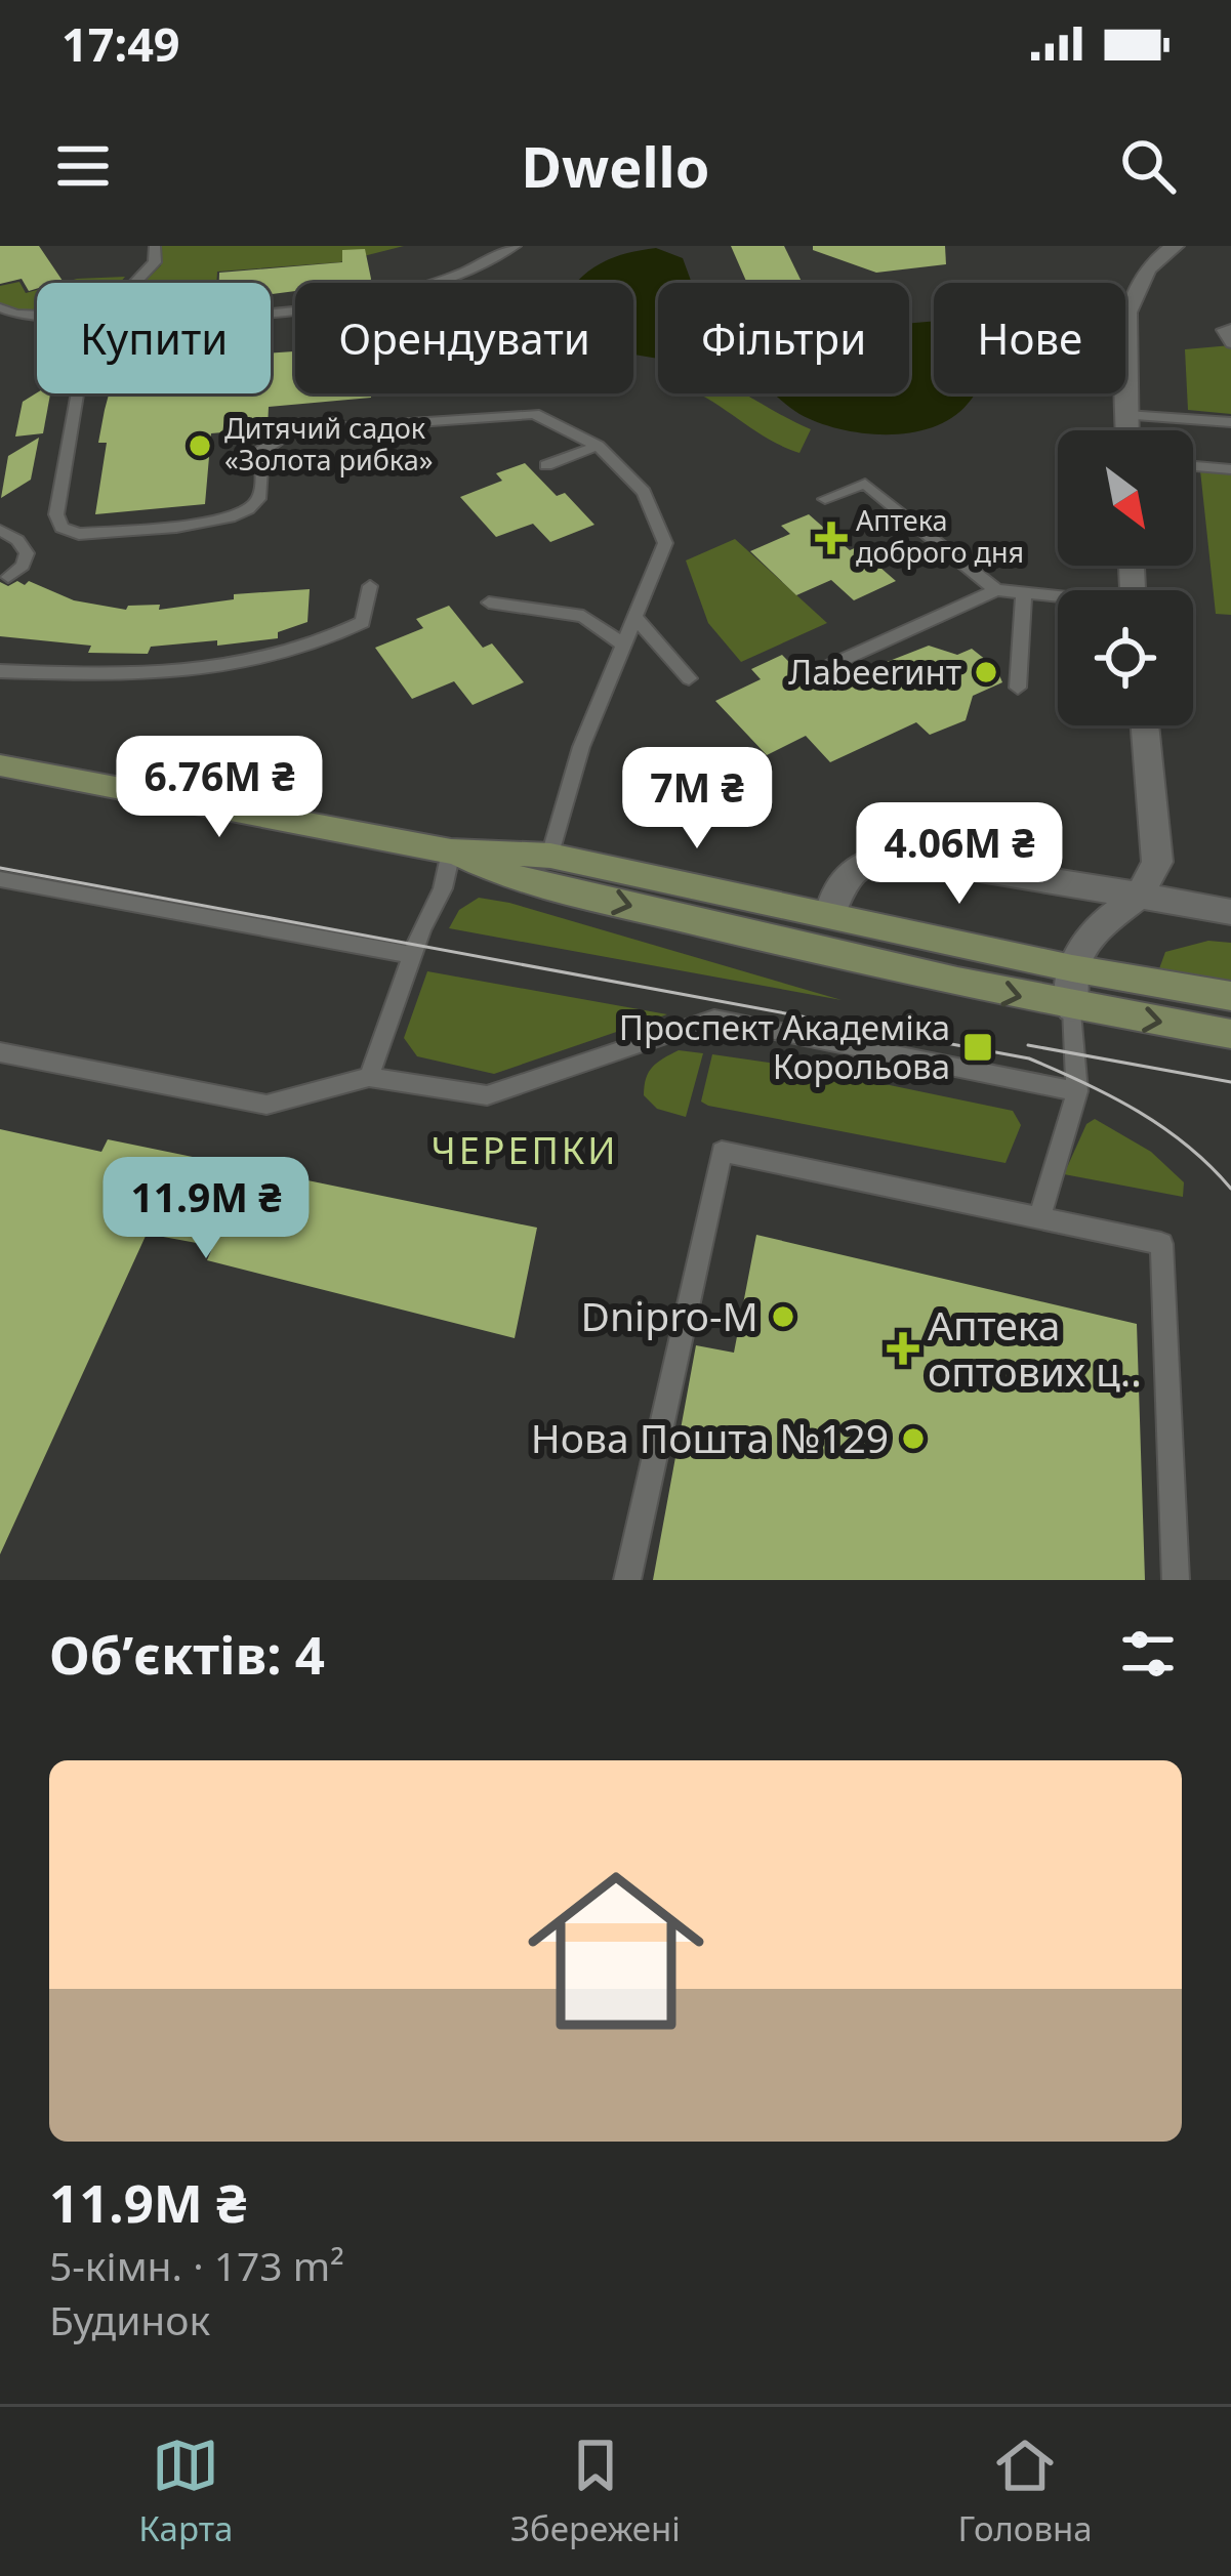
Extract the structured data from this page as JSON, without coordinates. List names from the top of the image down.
{
  "districts": ["ЧЕРЕПКИ"],
  "places": {
    "other": [
      "Дитячий садок «Золота рибка»",
      "Лаbeerинт",
      "Dnipro-M",
      "Нова Пошта №129"
    ],
    "health": ["Аптека доброго дня", "Аптека оптових ц‥"],
    "transit": ["Проспект Академіка Корольова"]
  },
  "north": "bottom right",
  "page": {
    "status": "17:49",
    "header": "Dwello",
    "chip": [
      "Купити",
      "Орендувати",
      "Фільтри",
      "Нове"
    ],
    "price": [
      "6.76M ₴",
      "7M ₴",
      "4.06M ₴",
      "11.9M ₴"
    ],
    "heading": "Об’єктів: 4",
    "list": [
      {
        "name": "11.9M ₴",
        "note": "5-кімн. · 173 m² · Будинок"
      }
    ],
    "tabs": ["Карта", "Збережені", "Головна"]
  }
}
